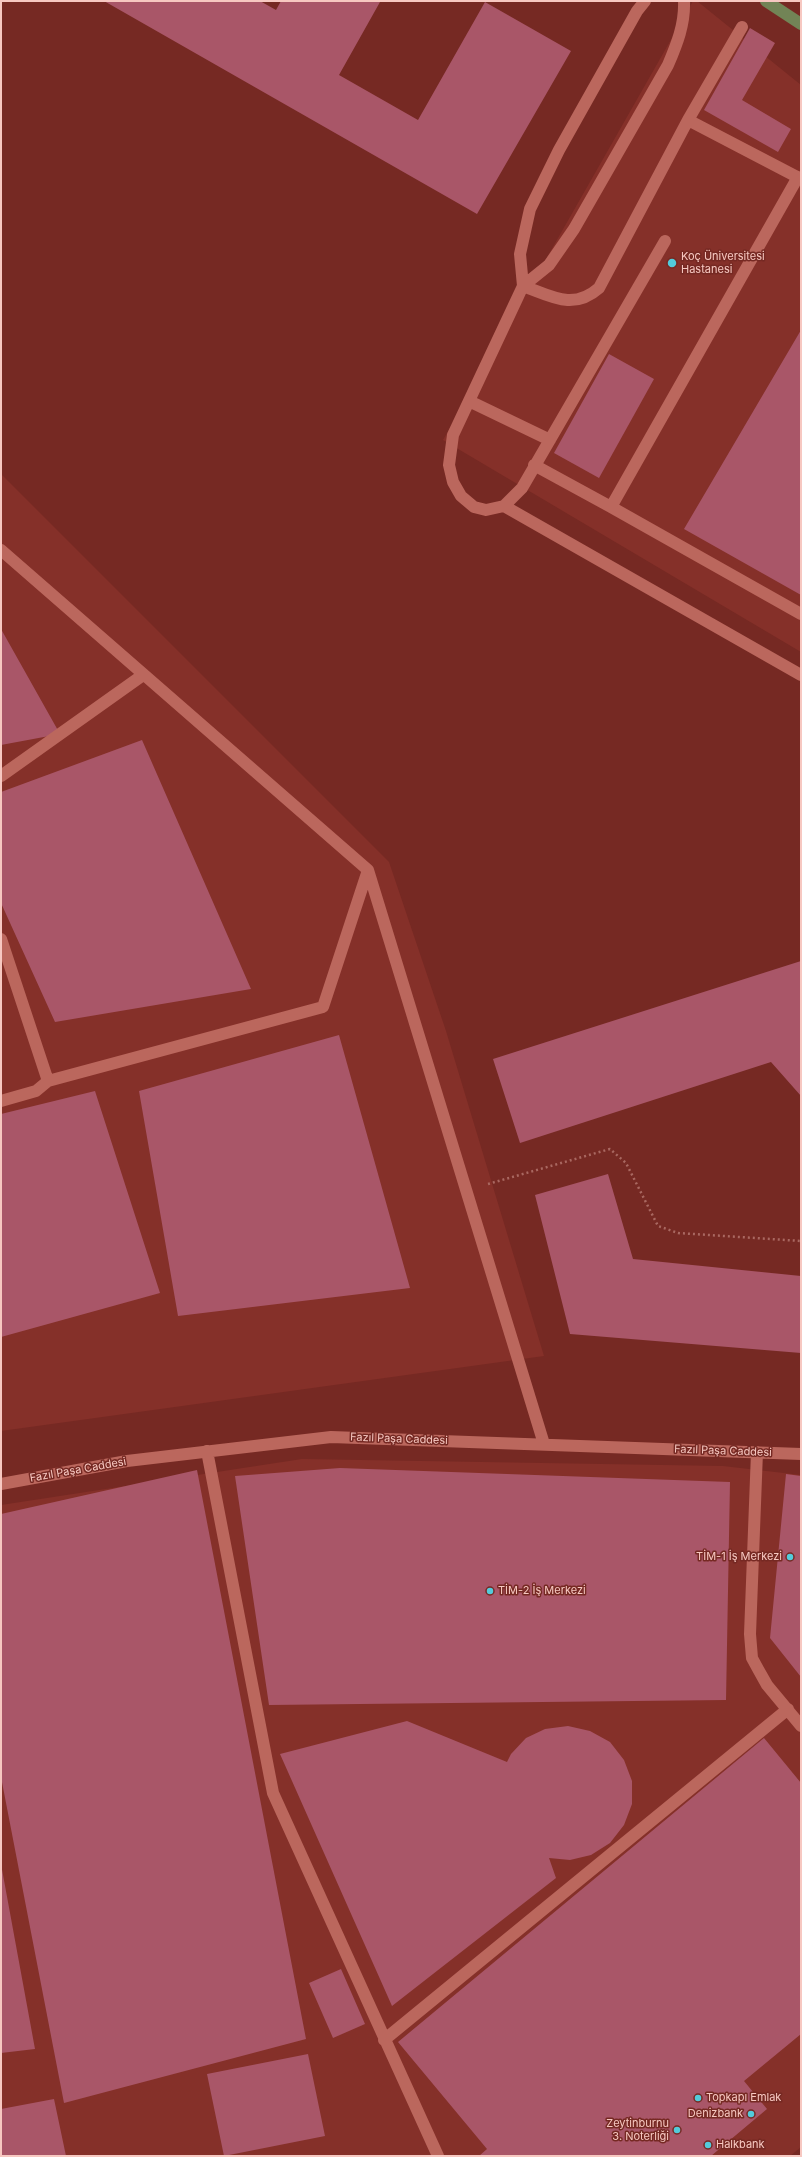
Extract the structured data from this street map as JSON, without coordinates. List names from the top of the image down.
{
  "streets": {
    "street": ["Fazıl Paşa Caddesi"]
  },
  "places": [
    "Koç Üniversitesi Hastanesi",
    "TİM-1 İş Merkezi",
    "TİM-2 İş Merkezi",
    "Topkapı Emlak",
    "Denizbank",
    "Zeytinburnu 3. Noterliği",
    "Halkbank"
  ]
}
